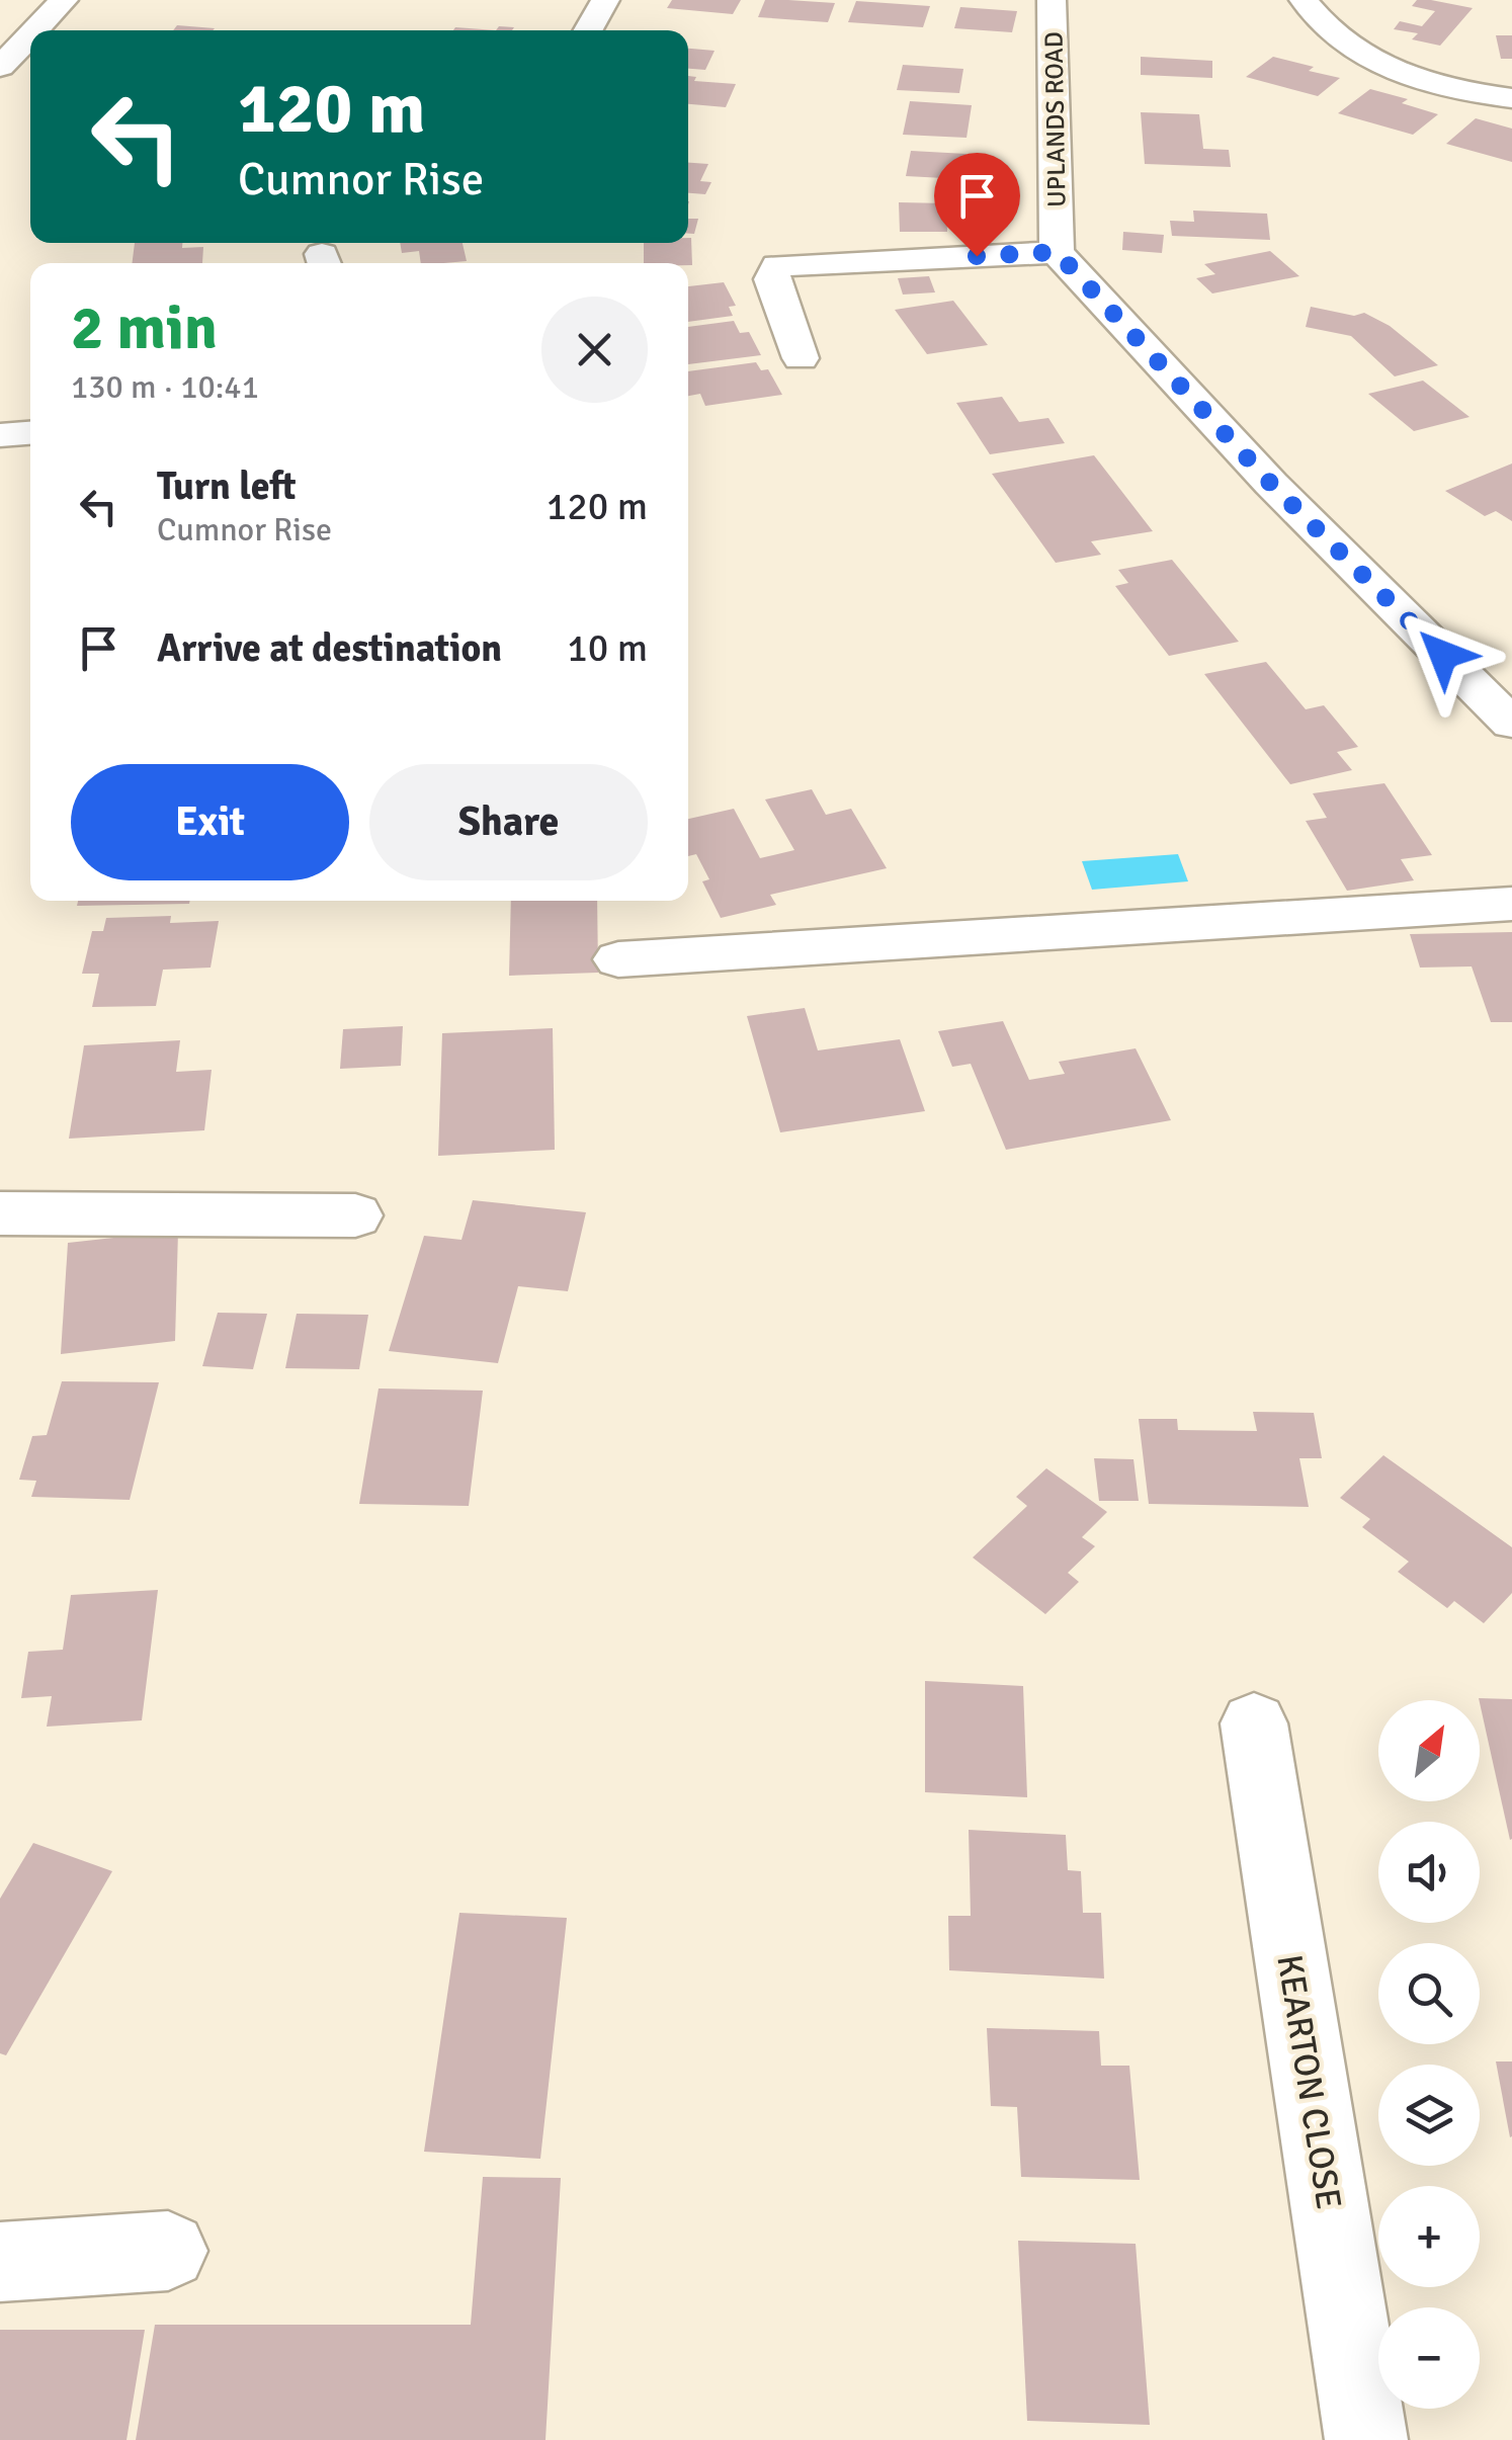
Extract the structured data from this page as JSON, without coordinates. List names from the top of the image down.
{
  "streets": {
    "street": ["UPLANDS ROAD", "KEARTON CLOSE"]
  },
  "north": "top right",
  "page": {
    "turn": ["120 m", "Cumnor Rise"],
    "heading": ["2 min", "130 m · 10:41"],
    "list": [
      {
        "name": "Turn left",
        "note": "Cumnor Rise",
        "value": "120 m"
      },
      {
        "name": "Arrive at destination",
        "value": "10 m"
      }
    ],
    "buttons": ["Exit", "Share"],
    "map_buttons": ["+", "−"]
  }
}
